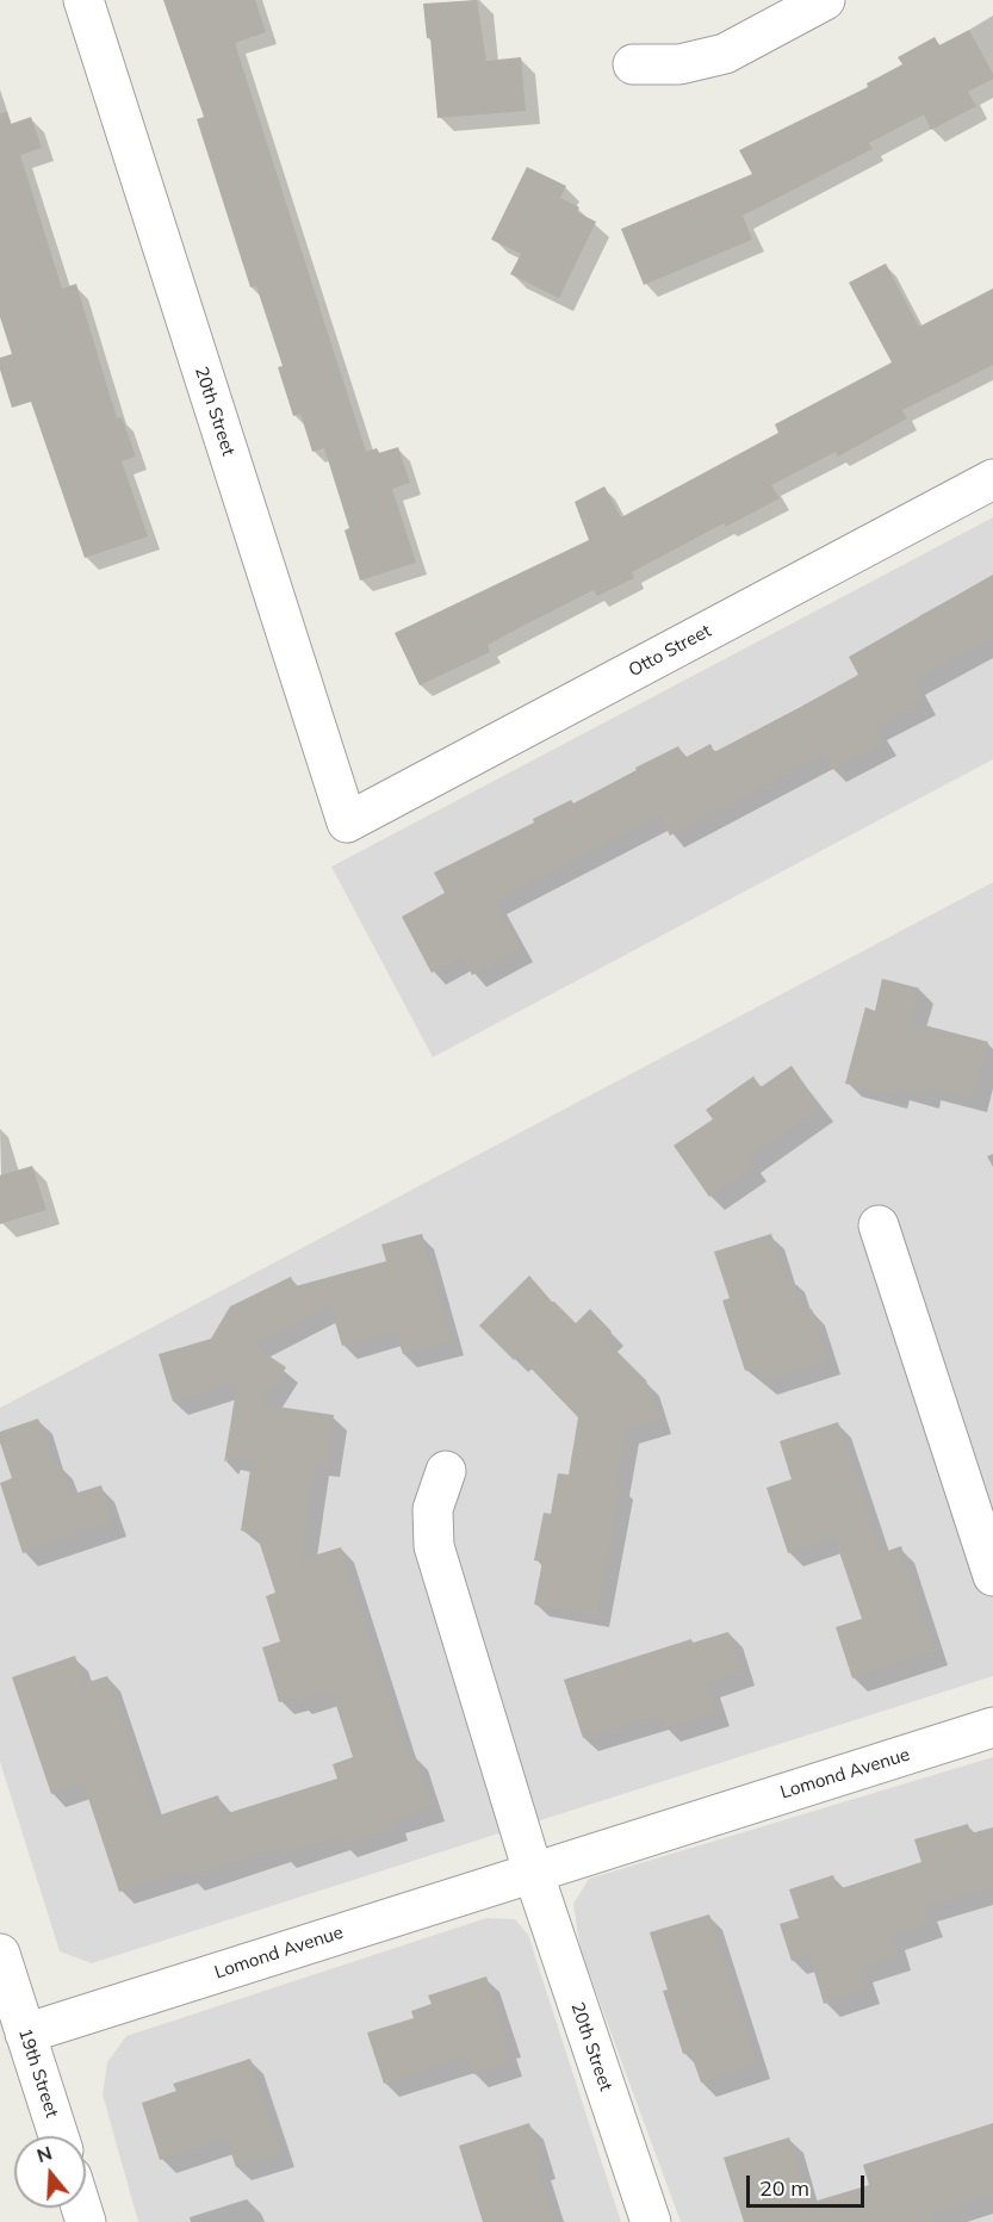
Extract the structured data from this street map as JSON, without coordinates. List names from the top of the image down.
{
  "streets": {
    "street": [
      "20th Street",
      "Otto Street",
      "Lomond Avenue",
      "19th Street"
    ]
  },
  "crossings": [
    ["20th Street", "Otto Street"],
    ["20th Street", "Lomond Avenue"],
    ["Lomond Avenue", "19th Street"]
  ],
  "scale_bar": "20 m",
  "north": "top"
}
